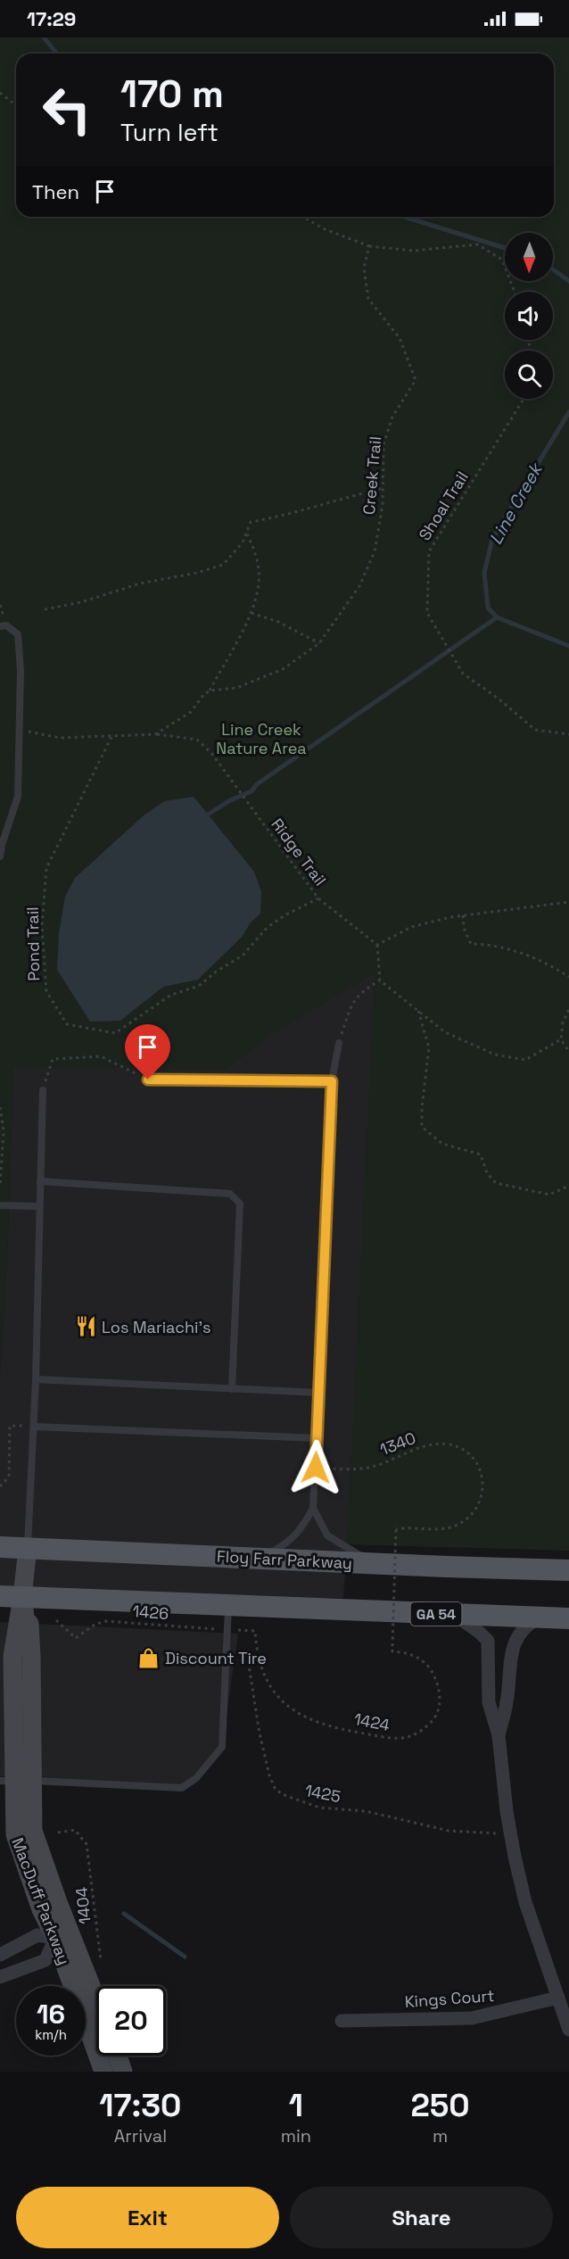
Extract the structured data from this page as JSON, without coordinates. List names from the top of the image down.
{
  "streets": {
    "main road": ["Floy Farr Parkway", "GA 54"],
    "street": ["MacDuff Parkway", "Kings Court"],
    "path": [
      "Creek Trail",
      "Shoal Trail",
      "Ridge Trail",
      "Pond Trail",
      "1340",
      "1426",
      "1424",
      "1425",
      "1404"
    ]
  },
  "crossings": [
    ["Ridge Trail", "Pond Trail"],
    ["1340", "1424"],
    ["Floy Farr Parkway", "MacDuff Parkway"],
    ["1426", "1424"],
    ["GA 54", "MacDuff Parkway"],
    ["1424", "1425"]
  ],
  "water": ["Line Creek"],
  "parks": ["Line Creek Nature Area"],
  "places": {
    "restaurant": ["Los Mariachi's"],
    "shop": ["Discount Tire"]
  },
  "north": "bottom",
  "page": {
    "status": "17:29",
    "turn": ["170 m", "Turn left"],
    "then": "Then",
    "speed": "16 km/h",
    "limit": "20",
    "eta": [
      "17:30",
      "Arrival",
      "1",
      "min",
      "250",
      "m"
    ],
    "buttons": ["Exit", "Share"]
  }
}
